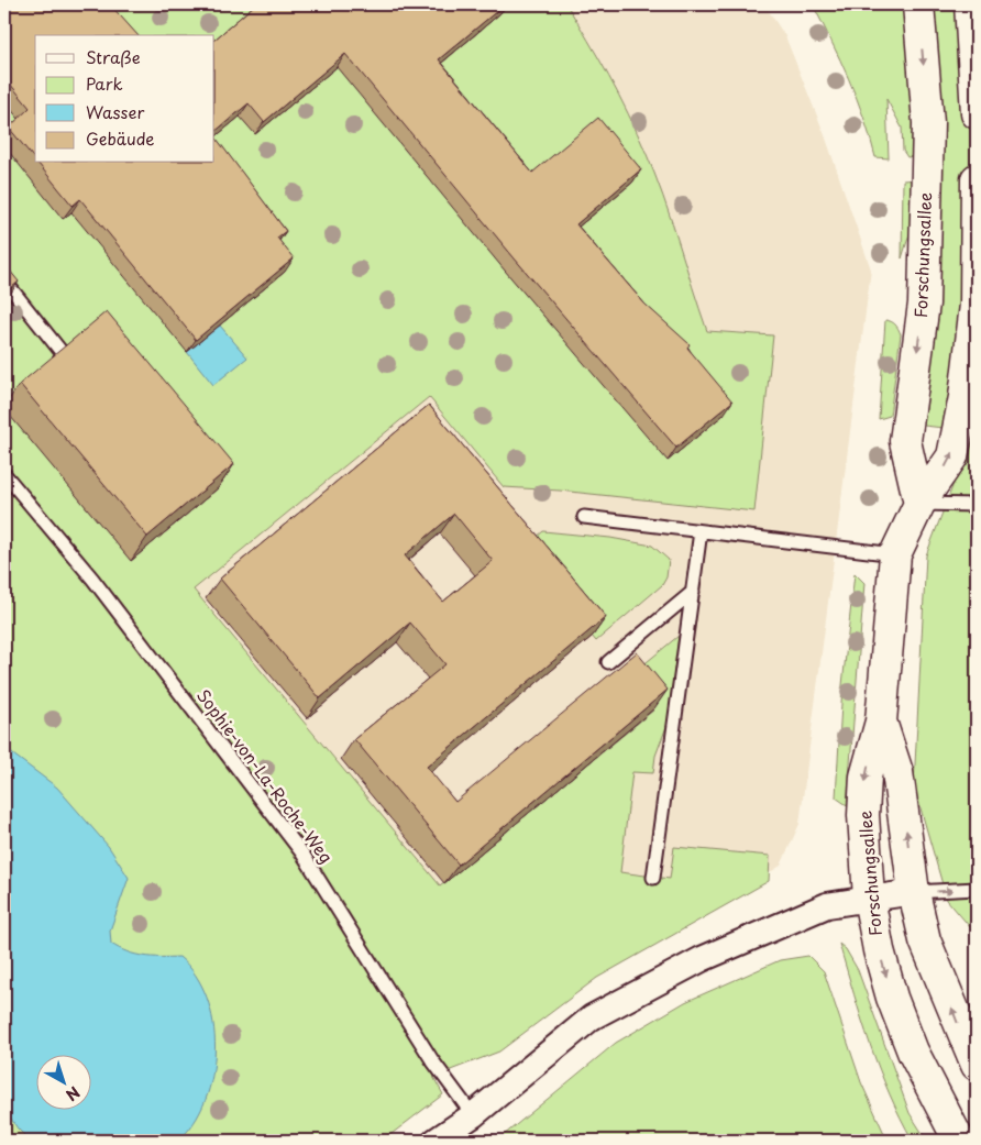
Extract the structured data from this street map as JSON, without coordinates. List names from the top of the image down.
{
  "streets": {
    "street": ["Forschungsallee"],
    "lane": ["Sophie-von-La-Roche-Weg"]
  },
  "legend": [
    "Straße",
    "Park",
    "Wasser",
    "Gebäude"
  ],
  "north": "bottom right"
}
